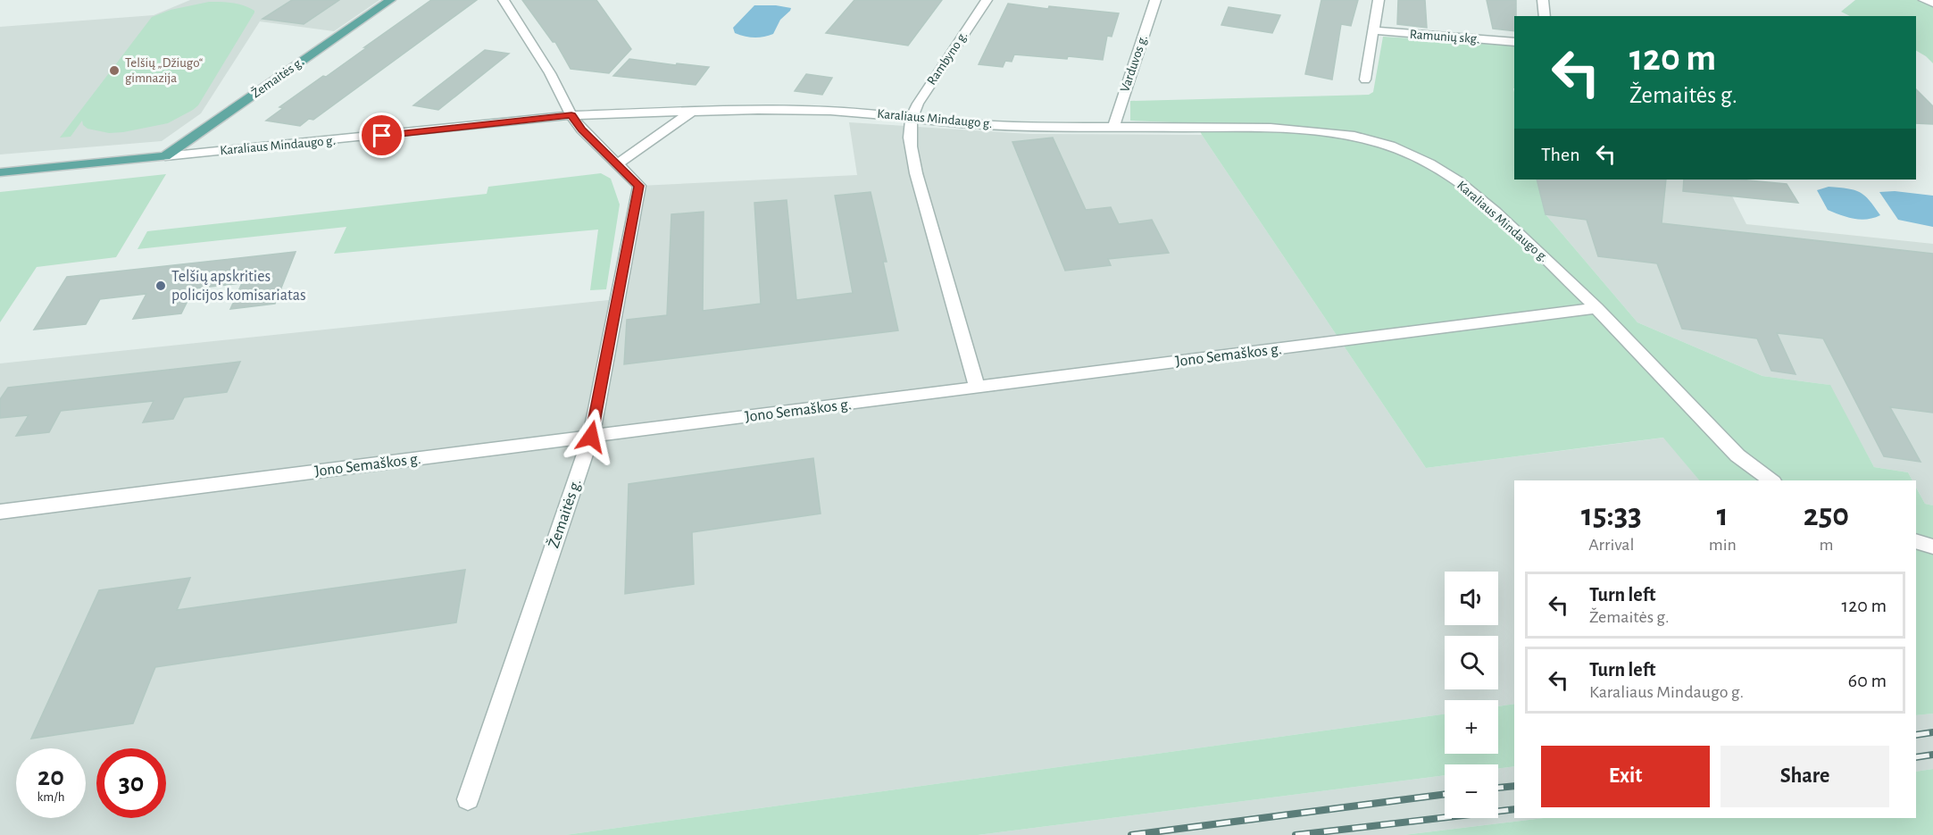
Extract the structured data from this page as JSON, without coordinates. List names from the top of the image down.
{
  "streets": {
    "main road": ["Žemaitės g.", "Karaliaus Mindaugo g."],
    "street": [
      "Ramunių skg.",
      "Rambyno g.",
      "Varduvos g.",
      "Jono Semaškos g."
    ]
  },
  "crossings": [
    ["Rambyno g.", "Karaliaus Mindaugo g."],
    ["Varduvos g.", "Karaliaus Mindaugo g."],
    ["Žemaitės g.", "Karaliaus Mindaugo g."],
    ["Žemaitės g.", "Jono Semaškos g."],
    ["Karaliaus Mindaugo g.", "Jono Semaškos g."]
  ],
  "places": ["Telšių „Džiugo“ gimnazija", "Telšių apskrities policijos komisariatas"],
  "page": {
    "turn": ["120 m", "Žemaitės g."],
    "then": "Then",
    "eta": [
      "15:33",
      "Arrival",
      "1",
      "min",
      "250",
      "m"
    ],
    "map_buttons": ["+", "−"],
    "list": [
      {
        "name": "Turn left",
        "note": "Žemaitės g.",
        "value": "120 m"
      },
      {
        "name": "Turn left",
        "note": "Karaliaus Mindaugo g.",
        "value": "60 m"
      }
    ],
    "buttons": ["Exit", "Share"],
    "speed": "20 km/h",
    "limit": "30"
  }
}
